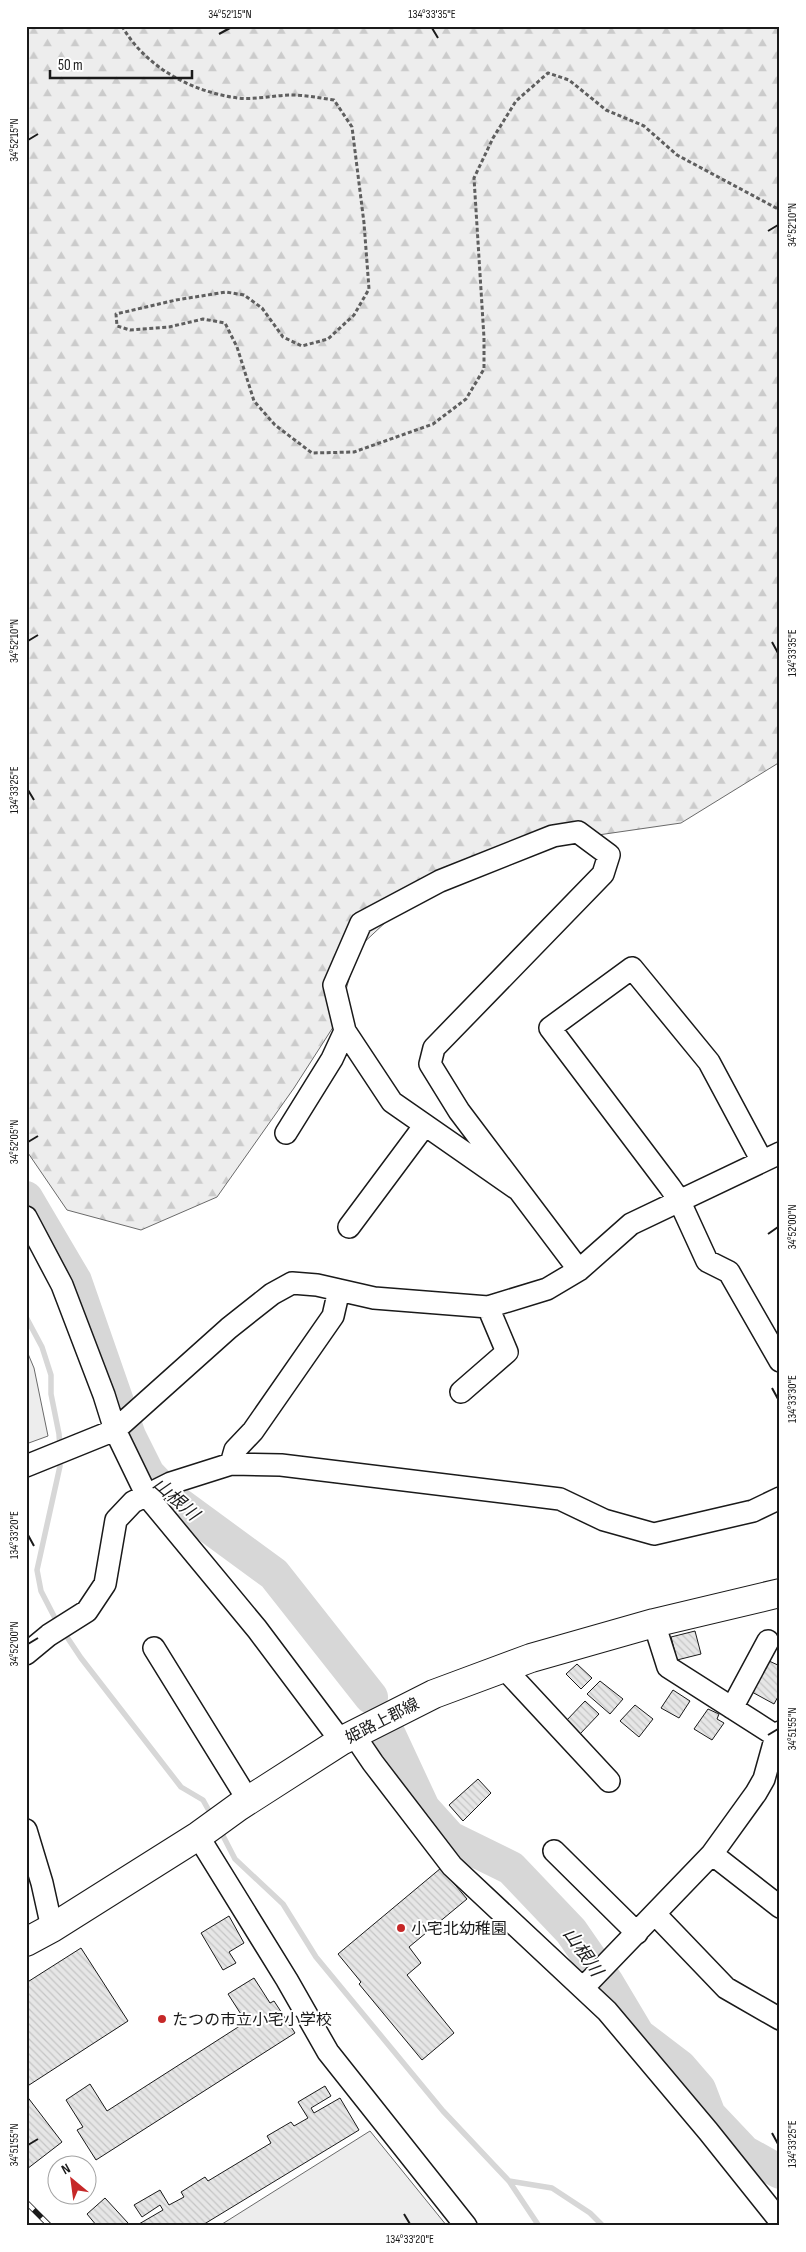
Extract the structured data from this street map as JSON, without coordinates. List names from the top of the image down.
{
  "streets": {
    "main road": ["姫路上郡線"]
  },
  "water": ["山根川"],
  "places": ["小宅北幼稚園", "たつの市立小宅小学校"],
  "scale_bar": "50 m",
  "north": "top left",
  "coordinates": [
    "34°52'15\"N",
    "134°33'35\"E",
    "34°52'10\"N",
    "134°33'25\"E",
    "34°52'05\"N",
    "34°52'00\"N",
    "134°33'30\"E",
    "134°33'20\"E",
    "34°51'55\"N"
  ]
}
